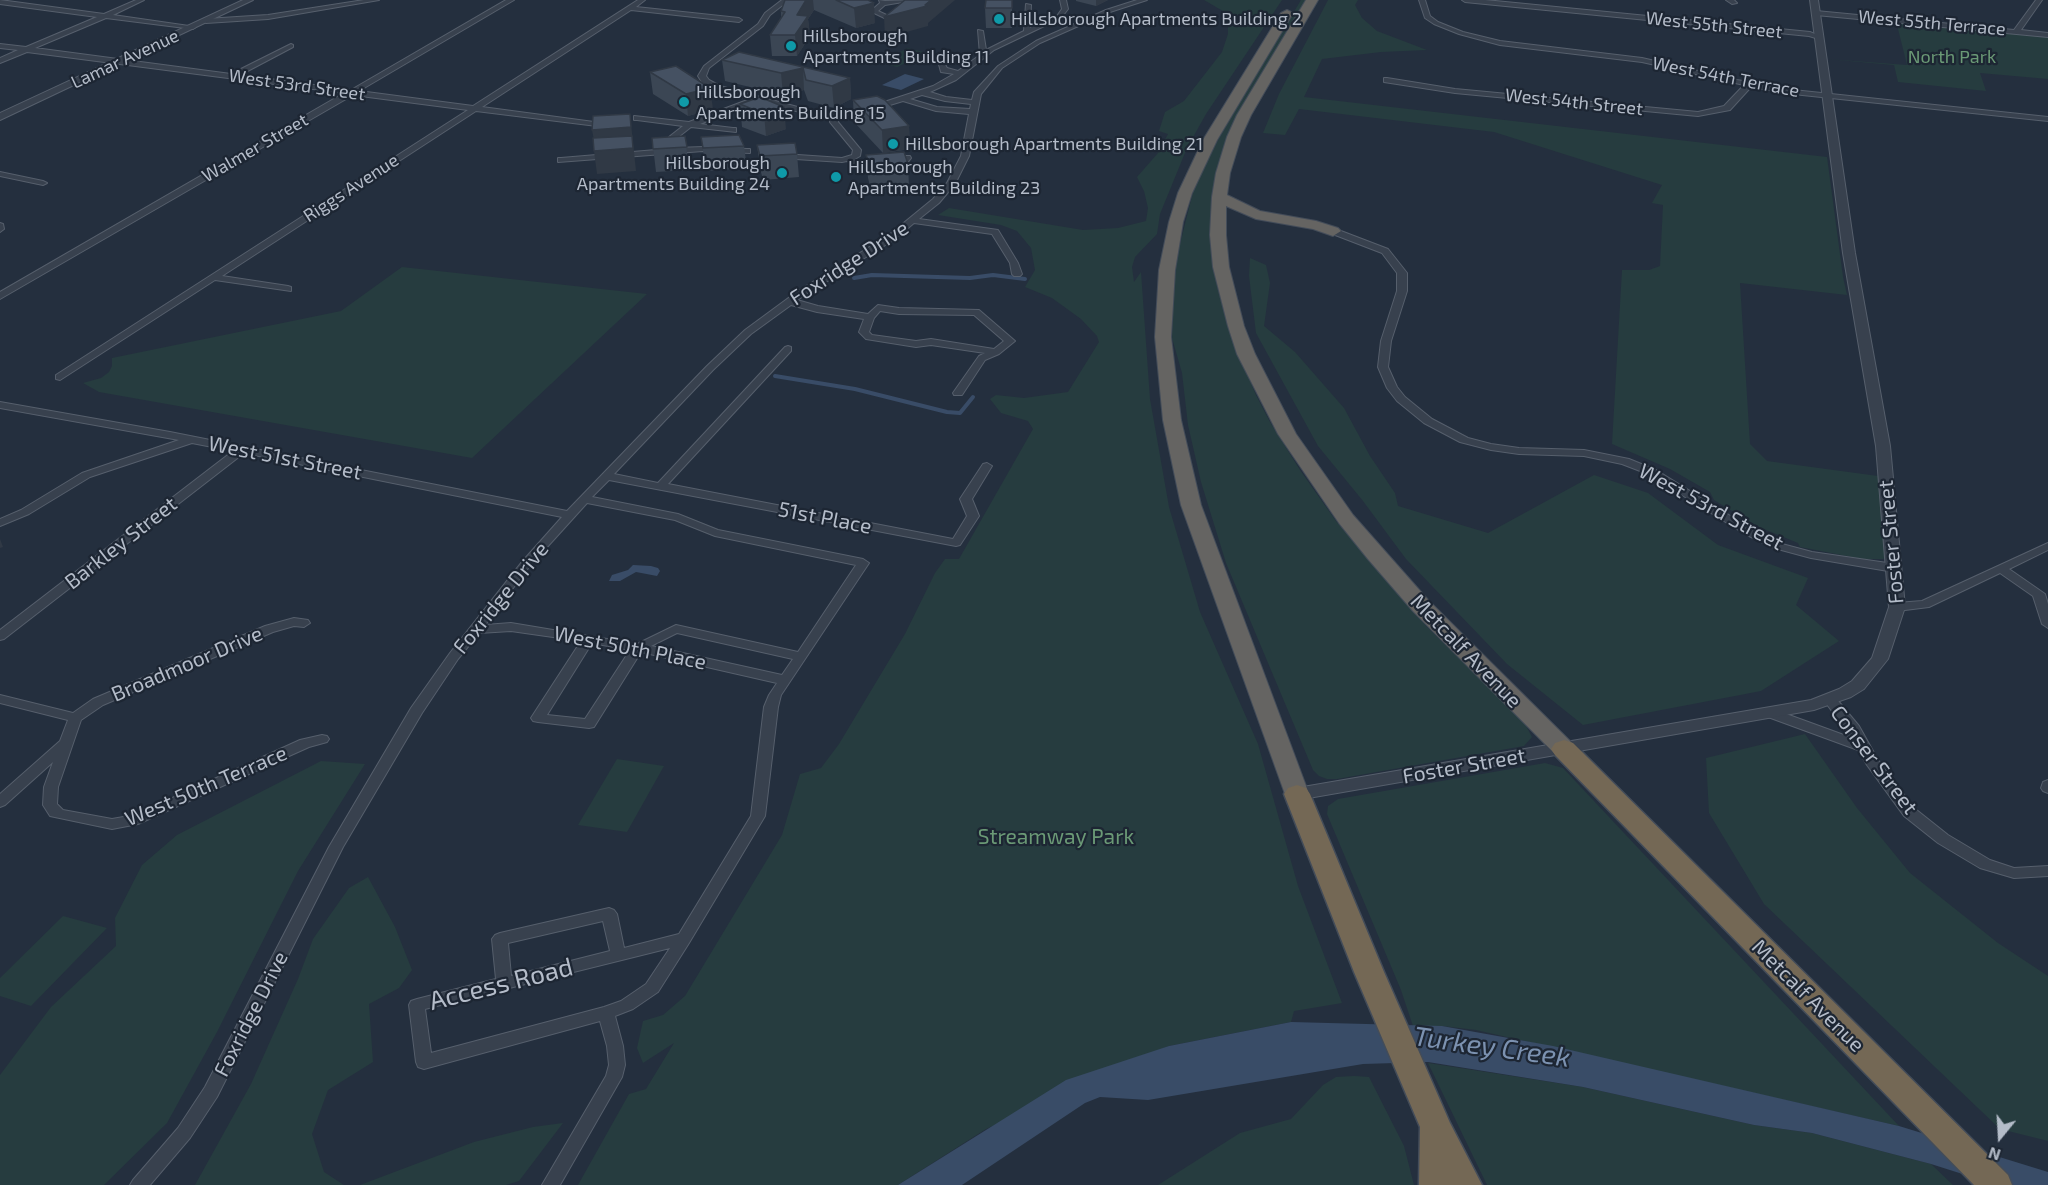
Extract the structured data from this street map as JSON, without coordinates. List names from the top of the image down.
{
  "streets": {
    "highway": ["Metcalf Avenue"],
    "street": [
      "West 55th Terrace",
      "West 55th Street",
      "Lamar Avenue",
      "West 54th Terrace",
      "West 53rd Street",
      "West 54th Street",
      "Walmer Street",
      "Riggs Avenue",
      "Foxridge Drive",
      "West 51st Street",
      "51st Place",
      "Foster Street",
      "Barkley Street",
      "West 50th Place",
      "Broadmoor Drive",
      "Conser Street",
      "West 50th Terrace",
      "Access Road"
    ]
  },
  "crossings": [
    ["West 55th Terrace", "Foster Street"],
    ["West 55th Street", "Foster Street"],
    ["Lamar Avenue", "West 53rd Street"],
    ["West 54th Terrace", "West 54th Street"],
    ["West 54th Terrace", "Foster Street"],
    ["West 53rd Street", "Walmer Street"],
    ["West 53rd Street", "Riggs Avenue"],
    ["West 53rd Street", "Foster Street"],
    ["Foxridge Drive", "West 51st Street"],
    ["Foxridge Drive", "51st Place"],
    ["Foxridge Drive", "West 50th Place"],
    ["Foxridge Drive", "Access Road"],
    ["West 51st Street", "Barkley Street"],
    ["Foster Street", "Metcalf Avenue"],
    ["Foster Street", "Conser Street"],
    ["West 50th Place", "Access Road"]
  ],
  "water": ["Turkey Creek"],
  "parks": ["North Park", "Streamway Park"],
  "places": [
    "Hillsborough Apartments Building 2",
    "Hillsborough Apartments Building 11",
    "Hillsborough Apartments Building 15",
    "Hillsborough Apartments Building 21",
    "Hillsborough Apartments Building 24",
    "Hillsborough Apartments Building 23"
  ],
  "north": "bottom"
}
